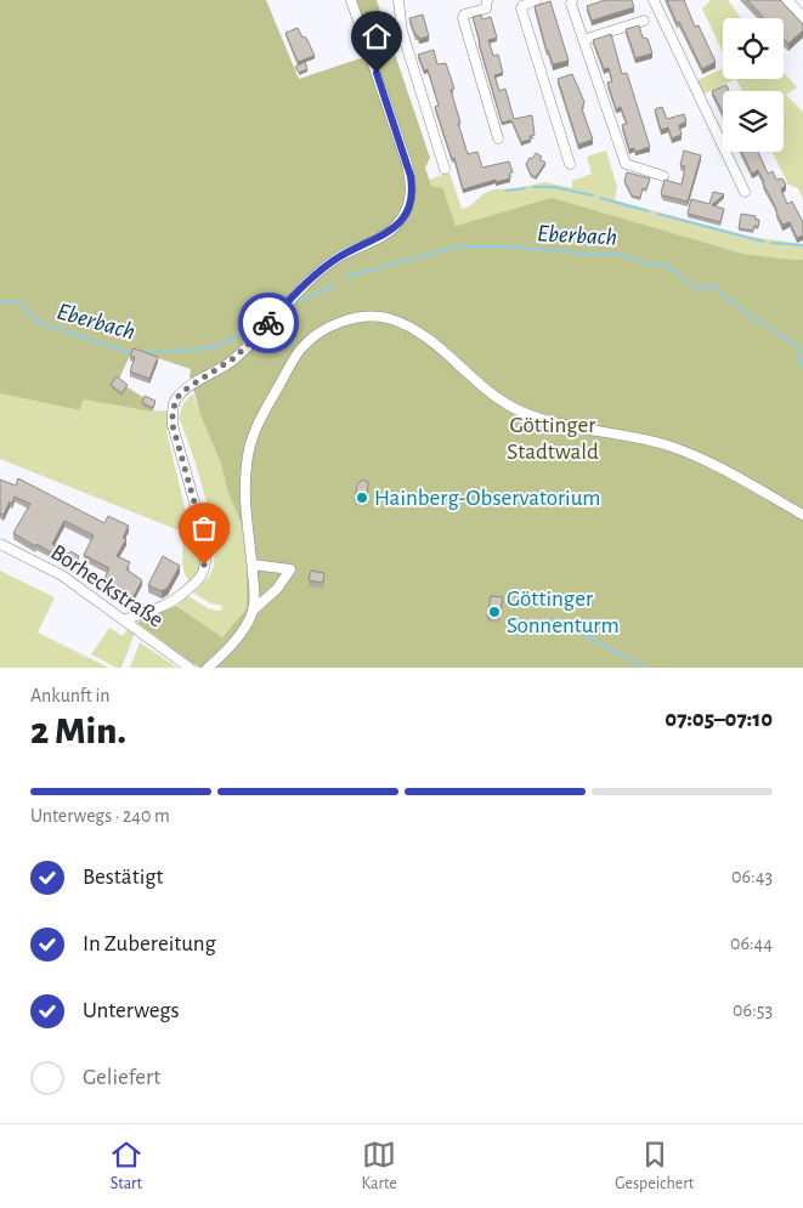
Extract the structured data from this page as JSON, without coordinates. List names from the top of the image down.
{
  "streets": {
    "street": ["Borheckstraße"]
  },
  "water": ["Eberbach"],
  "parks": ["Göttinger Stadtwald"],
  "places": ["Hainberg-Observatorium", "Göttinger Sonnenturm"],
  "page": {
    "heading": ["2 Min.", "Ankunft in", "07:05–07:10"],
    "bar": "Unterwegs · 240 m",
    "list": [
      ["Bestätigt", "06:43"],
      ["In Zubereitung", "06:44"],
      ["Unterwegs", "06:53"],
      "Geliefert"
    ],
    "tabs": ["Start", "Karte", "Gespeichert"]
  }
}
